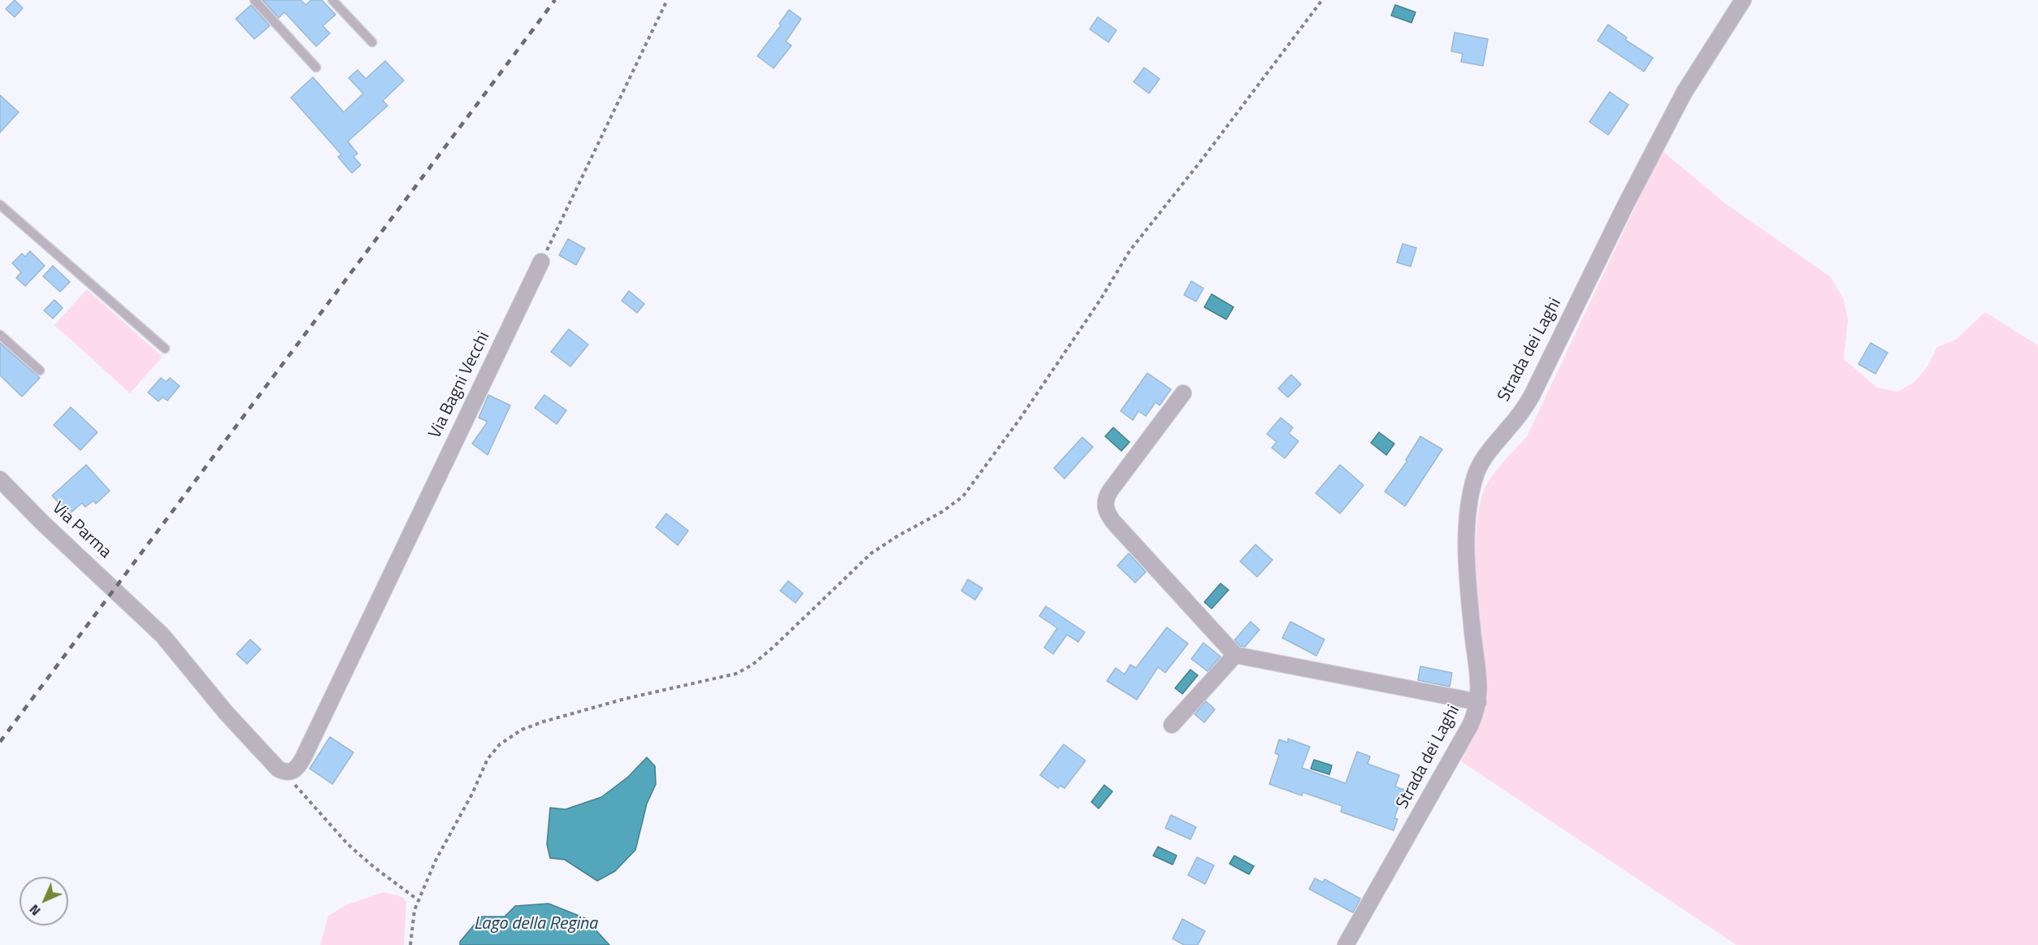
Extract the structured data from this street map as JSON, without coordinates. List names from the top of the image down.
{
  "streets": {
    "street": ["Strada dei Laghi", "Via Bagni Vecchi", "Via Parma"]
  },
  "crossings": [
    ["Via Bagni Vecchi", "Via Parma"]
  ],
  "water": ["Lago della Regina"],
  "north": "bottom left"
}
